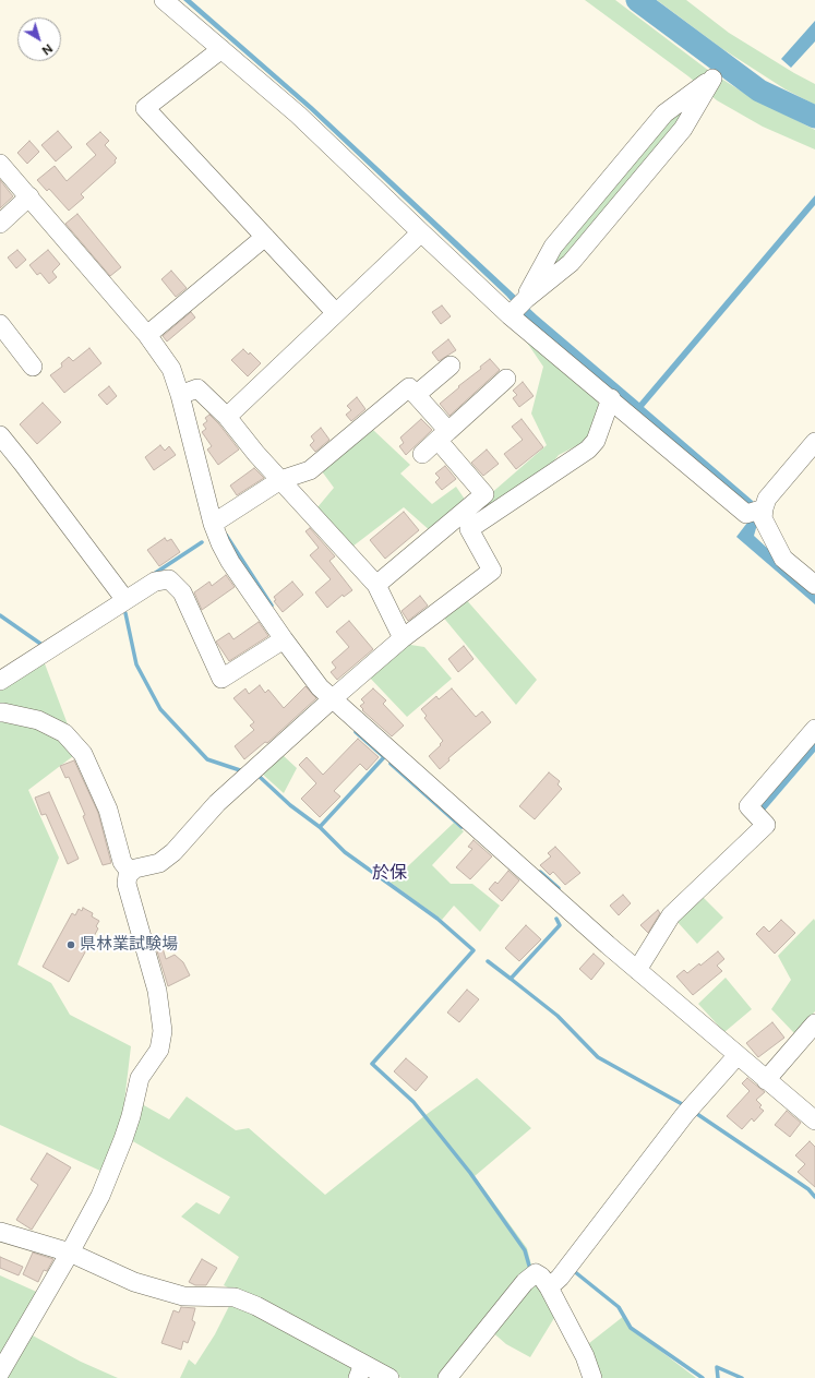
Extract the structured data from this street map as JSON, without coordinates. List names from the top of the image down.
{
  "districts": ["於保"],
  "places": ["県林業試験場"],
  "north": "bottom right"
}
